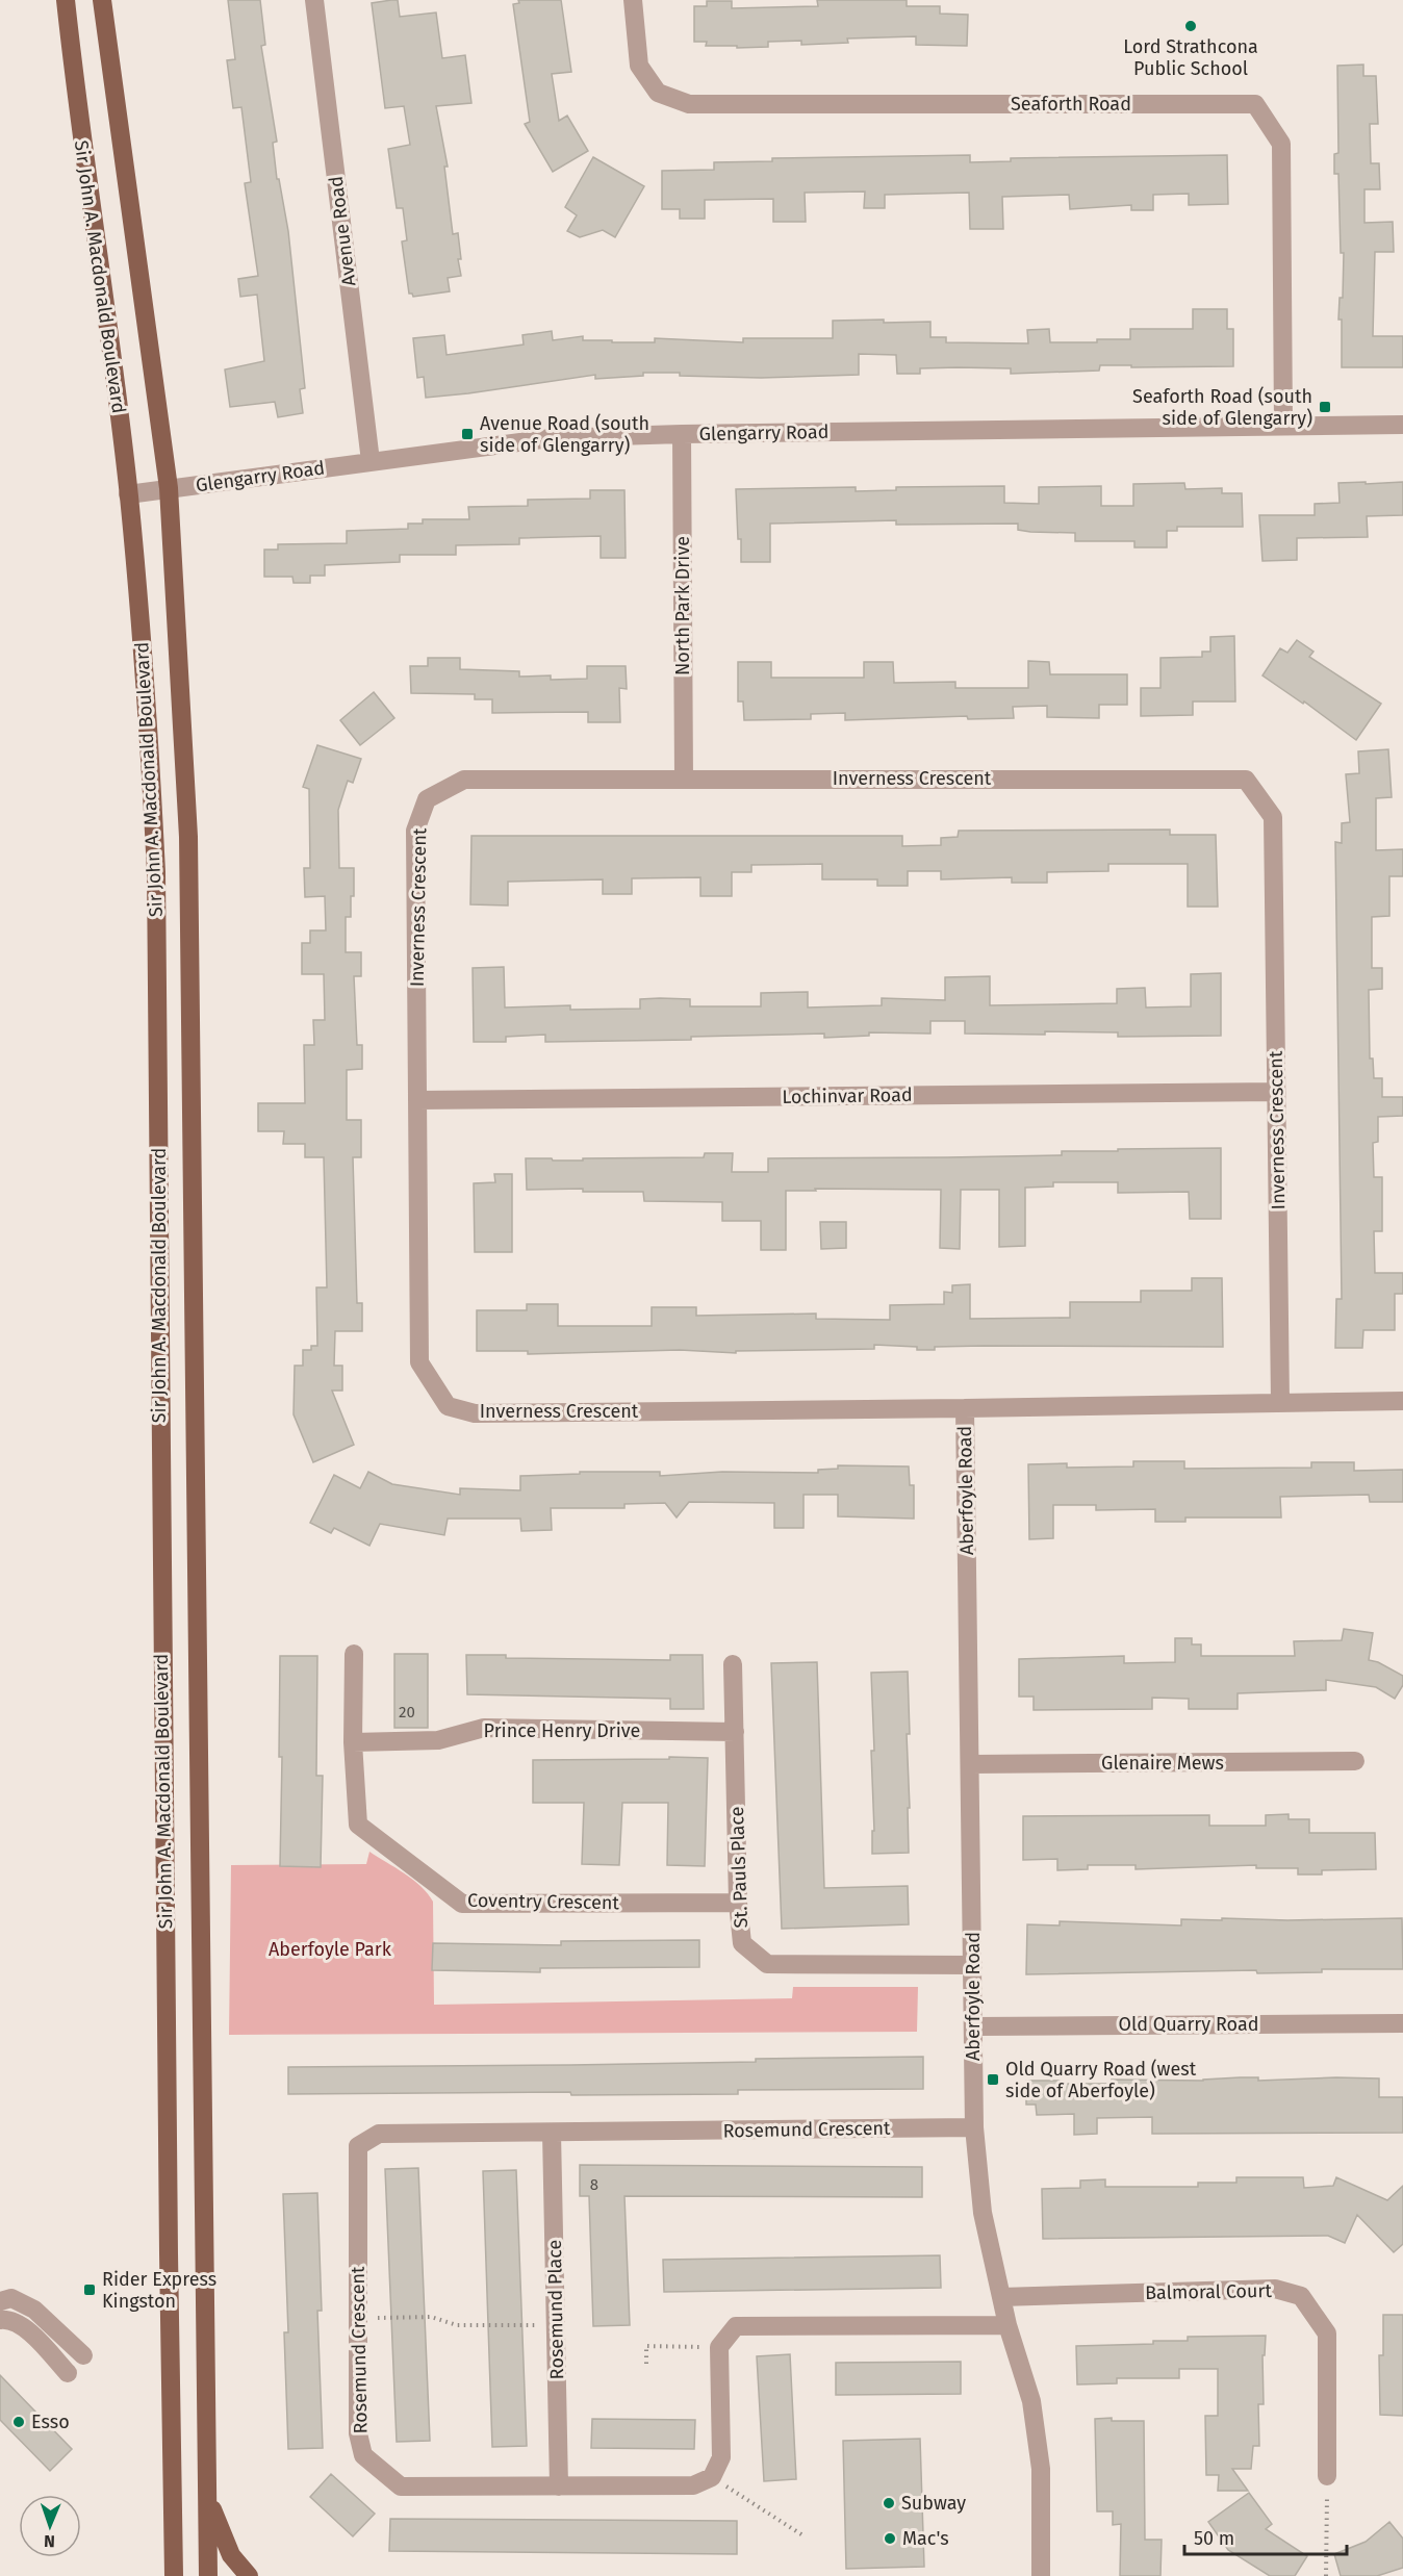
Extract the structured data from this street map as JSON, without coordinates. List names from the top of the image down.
{
  "streets": {
    "main road": ["Sir John A. Macdonald Boulevard"],
    "street": [
      "Seaforth Road",
      "Avenue Road",
      "Glengarry Road",
      "North Park Drive",
      "Inverness Crescent",
      "Lochinvar Road",
      "Aberfoyle Road",
      "Prince Henry Drive",
      "Glenaire Mews",
      "St. Pauls Place",
      "Coventry Crescent",
      "Old Quarry Road",
      "Rosemund Crescent",
      "Balmoral Court",
      "Rosemund Place"
    ]
  },
  "crossings": [
    ["Seaforth Road", "Glengarry Road"],
    ["Avenue Road", "Glengarry Road"],
    ["Sir John A. Macdonald Boulevard", "Glengarry Road"],
    ["Glengarry Road", "North Park Drive"],
    ["North Park Drive", "Inverness Crescent"],
    ["Inverness Crescent", "Lochinvar Road"],
    ["Inverness Crescent", "Aberfoyle Road"],
    ["Aberfoyle Road", "Glenaire Mews"],
    ["Aberfoyle Road", "St. Pauls Place"],
    ["Aberfoyle Road", "Old Quarry Road"],
    ["Aberfoyle Road", "Rosemund Crescent"],
    ["Aberfoyle Road", "Balmoral Court"],
    ["Prince Henry Drive", "St. Pauls Place"],
    ["Prince Henry Drive", "Coventry Crescent"],
    ["St. Pauls Place", "Coventry Crescent"],
    ["Rosemund Crescent", "Rosemund Place"]
  ],
  "parks": ["Aberfoyle Park"],
  "places": {
    "other": [
      "Lord Strathcona Public School",
      "Esso",
      "Subway",
      "Mac's"
    ],
    "transit": [
      "Seaforth Road (south side of Glengarry)",
      "Avenue Road (south side of Glengarry)",
      "Old Quarry Road (west side of Aberfoyle)",
      "Rider Express Kingston"
    ]
  },
  "house_numbers": ["20", "8"],
  "scale_bar": "50 m",
  "north": "bottom"
}
